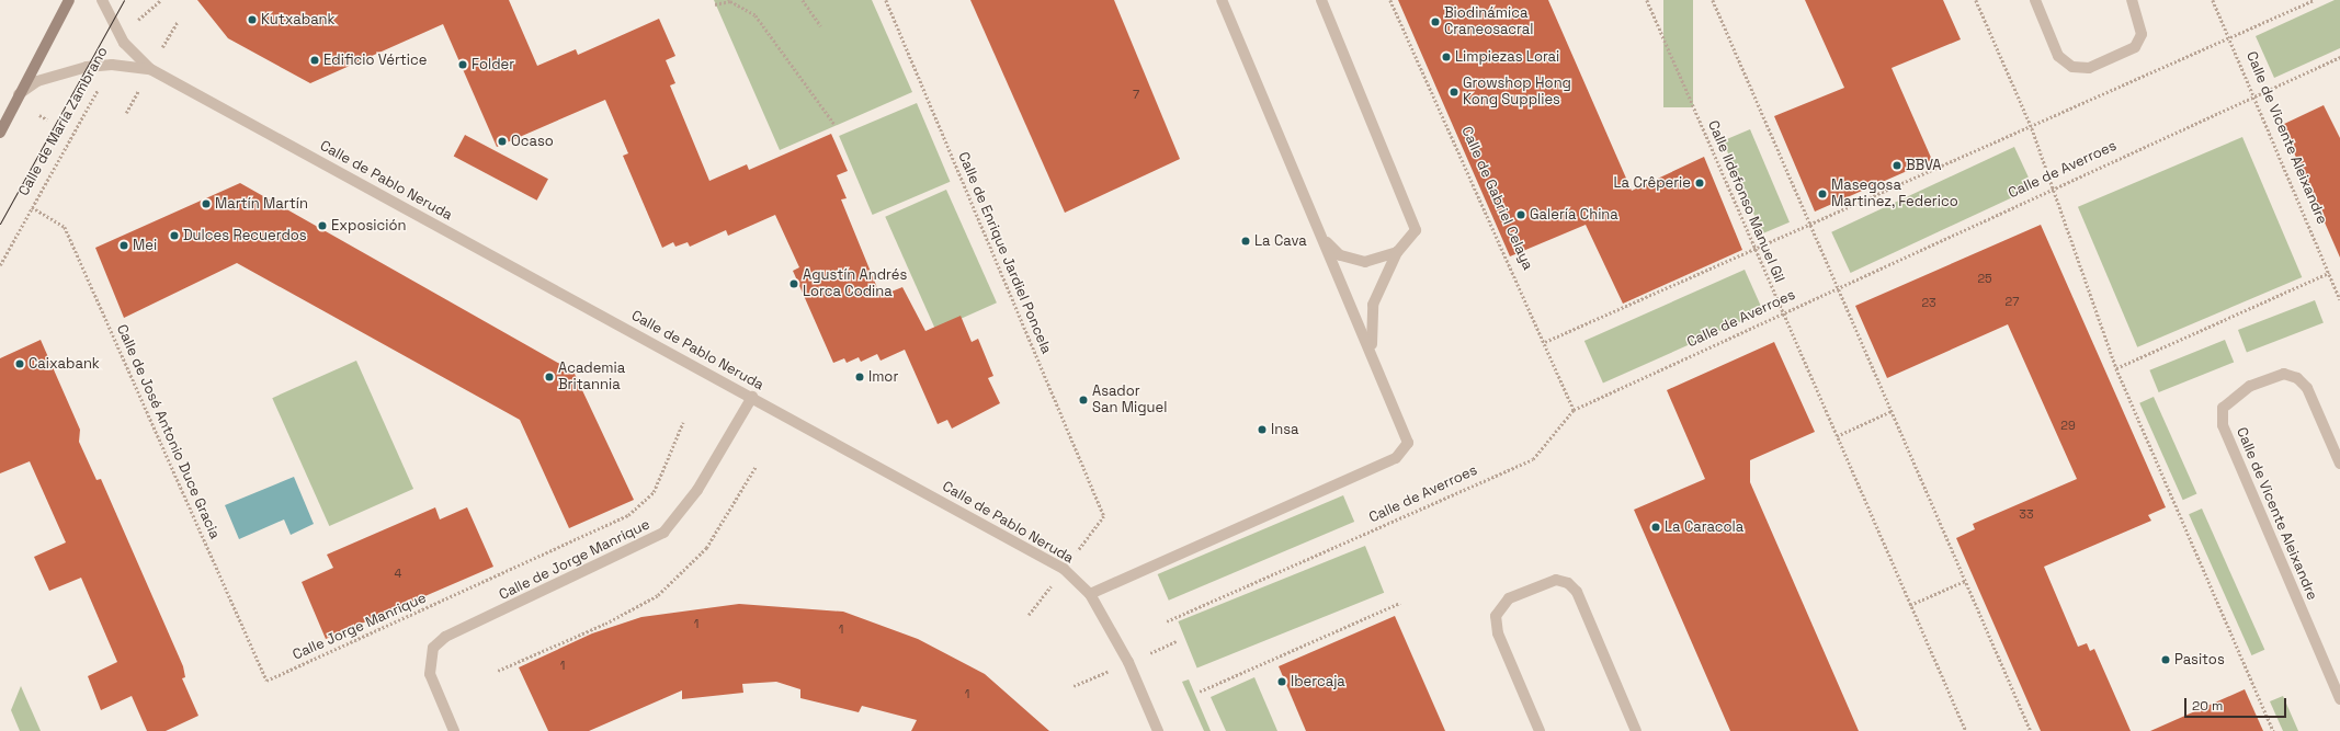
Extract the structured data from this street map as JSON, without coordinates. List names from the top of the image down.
{
  "streets": {
    "street": ["Calle de Vicente Aleixandre", "Calle de Pablo Neruda", "Calle de Jorge Manrique"],
    "path": [
      "Calle de María Zambrano",
      "Calle de Averroes",
      "Calle de Gabriel Celaya",
      "Calle Ildefonso Manuel Gil",
      "Calle de Enrique Jardiel Poncela",
      "Calle de José Antonio Duce Gracia",
      "Calle Jorge Manrique"
    ]
  },
  "crossings": [
    ["Calle de María Zambrano", "Calle de José Antonio Duce Gracia"],
    ["Calle de Vicente Aleixandre", "Calle de Averroes"],
    ["Calle de Averroes", "Calle de Gabriel Celaya"],
    ["Calle de Averroes", "Calle Ildefonso Manuel Gil"],
    ["Calle de Pablo Neruda", "Calle de Jorge Manrique"],
    ["Calle de José Antonio Duce Gracia", "Calle Jorge Manrique"],
    ["Calle de Jorge Manrique", "Calle Jorge Manrique"]
  ],
  "places": [
    "Kutxabank",
    "Biodinámica Craneosacral",
    "Limpiezas Lorai",
    "Edificio Vértice",
    "Folder",
    "Growshop Hong Kong Supplies",
    "Ocaso",
    "BBVA",
    "La Crêperie",
    "Masegosa Martinez, Federico",
    "Martín Martín",
    "Galería China",
    "Exposición",
    "Dulces Recuerdos",
    "La Cava",
    "Mei",
    "Agustín Andrés Lorca Codina",
    "Caixabank",
    "Academia Britannia",
    "Imor",
    "Asador San Miguel",
    "Insa",
    "La Caracola",
    "Pasitos",
    "Ibercaja"
  ],
  "house_numbers": [
    "7",
    "25",
    "27",
    "23",
    "29",
    "33",
    "4",
    "1",
    "1",
    "1",
    "1"
  ],
  "scale_bar": "20 m"
}
